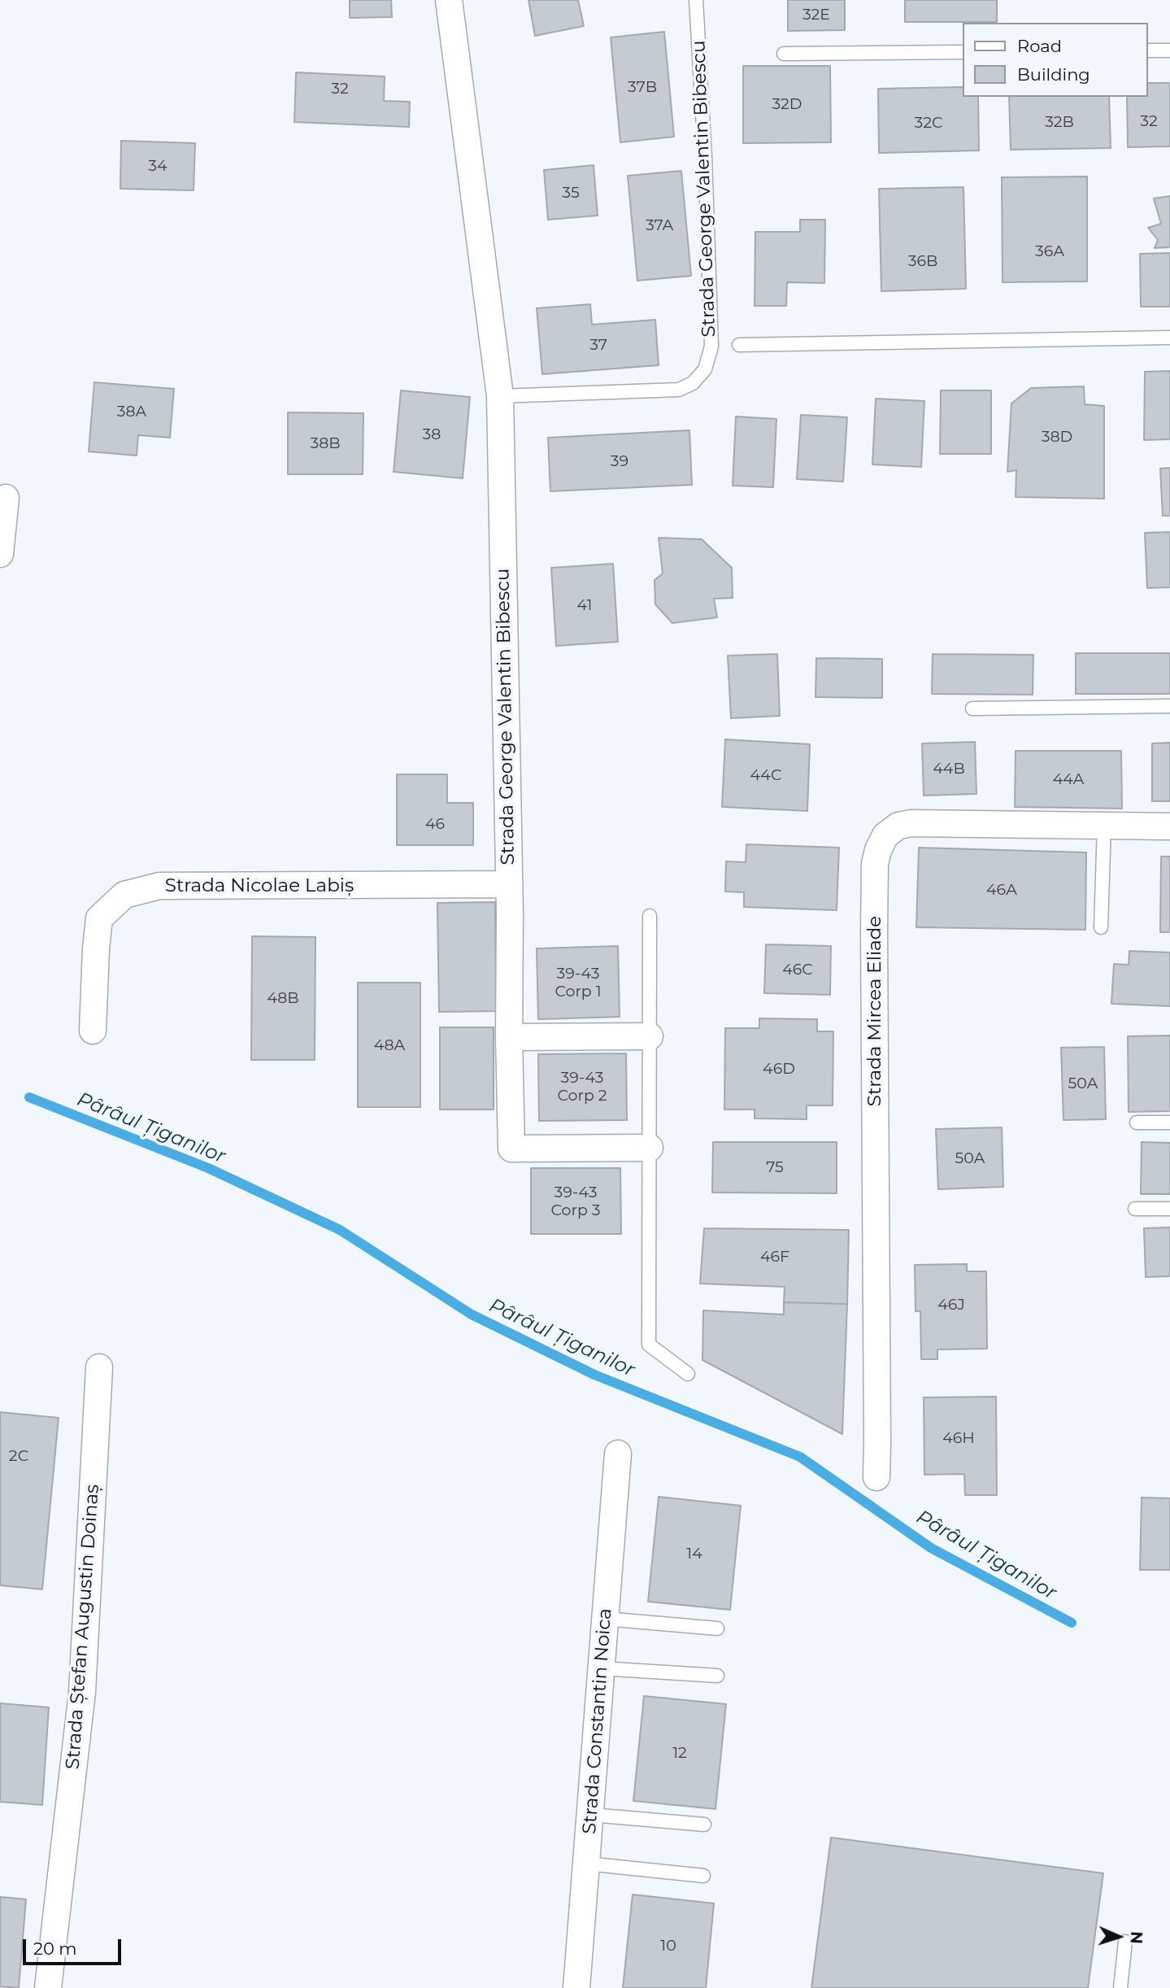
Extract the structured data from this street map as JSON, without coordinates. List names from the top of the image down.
{
  "streets": {
    "street": [
      "Strada George Valentin Bibescu",
      "Strada Nicolae Labiș",
      "Strada Mircea Eliade",
      "Strada Ștefan Augustin Doinaș",
      "Strada Constantin Noica"
    ]
  },
  "crossings": [
    ["Strada George Valentin Bibescu", "Strada Nicolae Labiș"]
  ],
  "water": ["Pârâul Țiganilor"],
  "house_numbers": [
    "32E",
    "37B",
    "32",
    "32D",
    "32",
    "32B",
    "32C",
    "34",
    "35",
    "37A",
    "36A",
    "36B",
    "37",
    "38A",
    "38",
    "38D",
    "38B",
    "39",
    "41",
    "44B",
    "44C",
    "44A",
    "46",
    "46A",
    "46C",
    "39-43 Corp 1",
    "48B",
    "48A",
    "46D",
    "39-43 Corp 2",
    "50A",
    "50A",
    "75",
    "39-43 Corp 3",
    "46F",
    "46J",
    "46H",
    "2C",
    "14",
    "12",
    "10"
  ],
  "legend": ["Road", "Building"],
  "scale_bar": "20 m",
  "north": "right"
}
